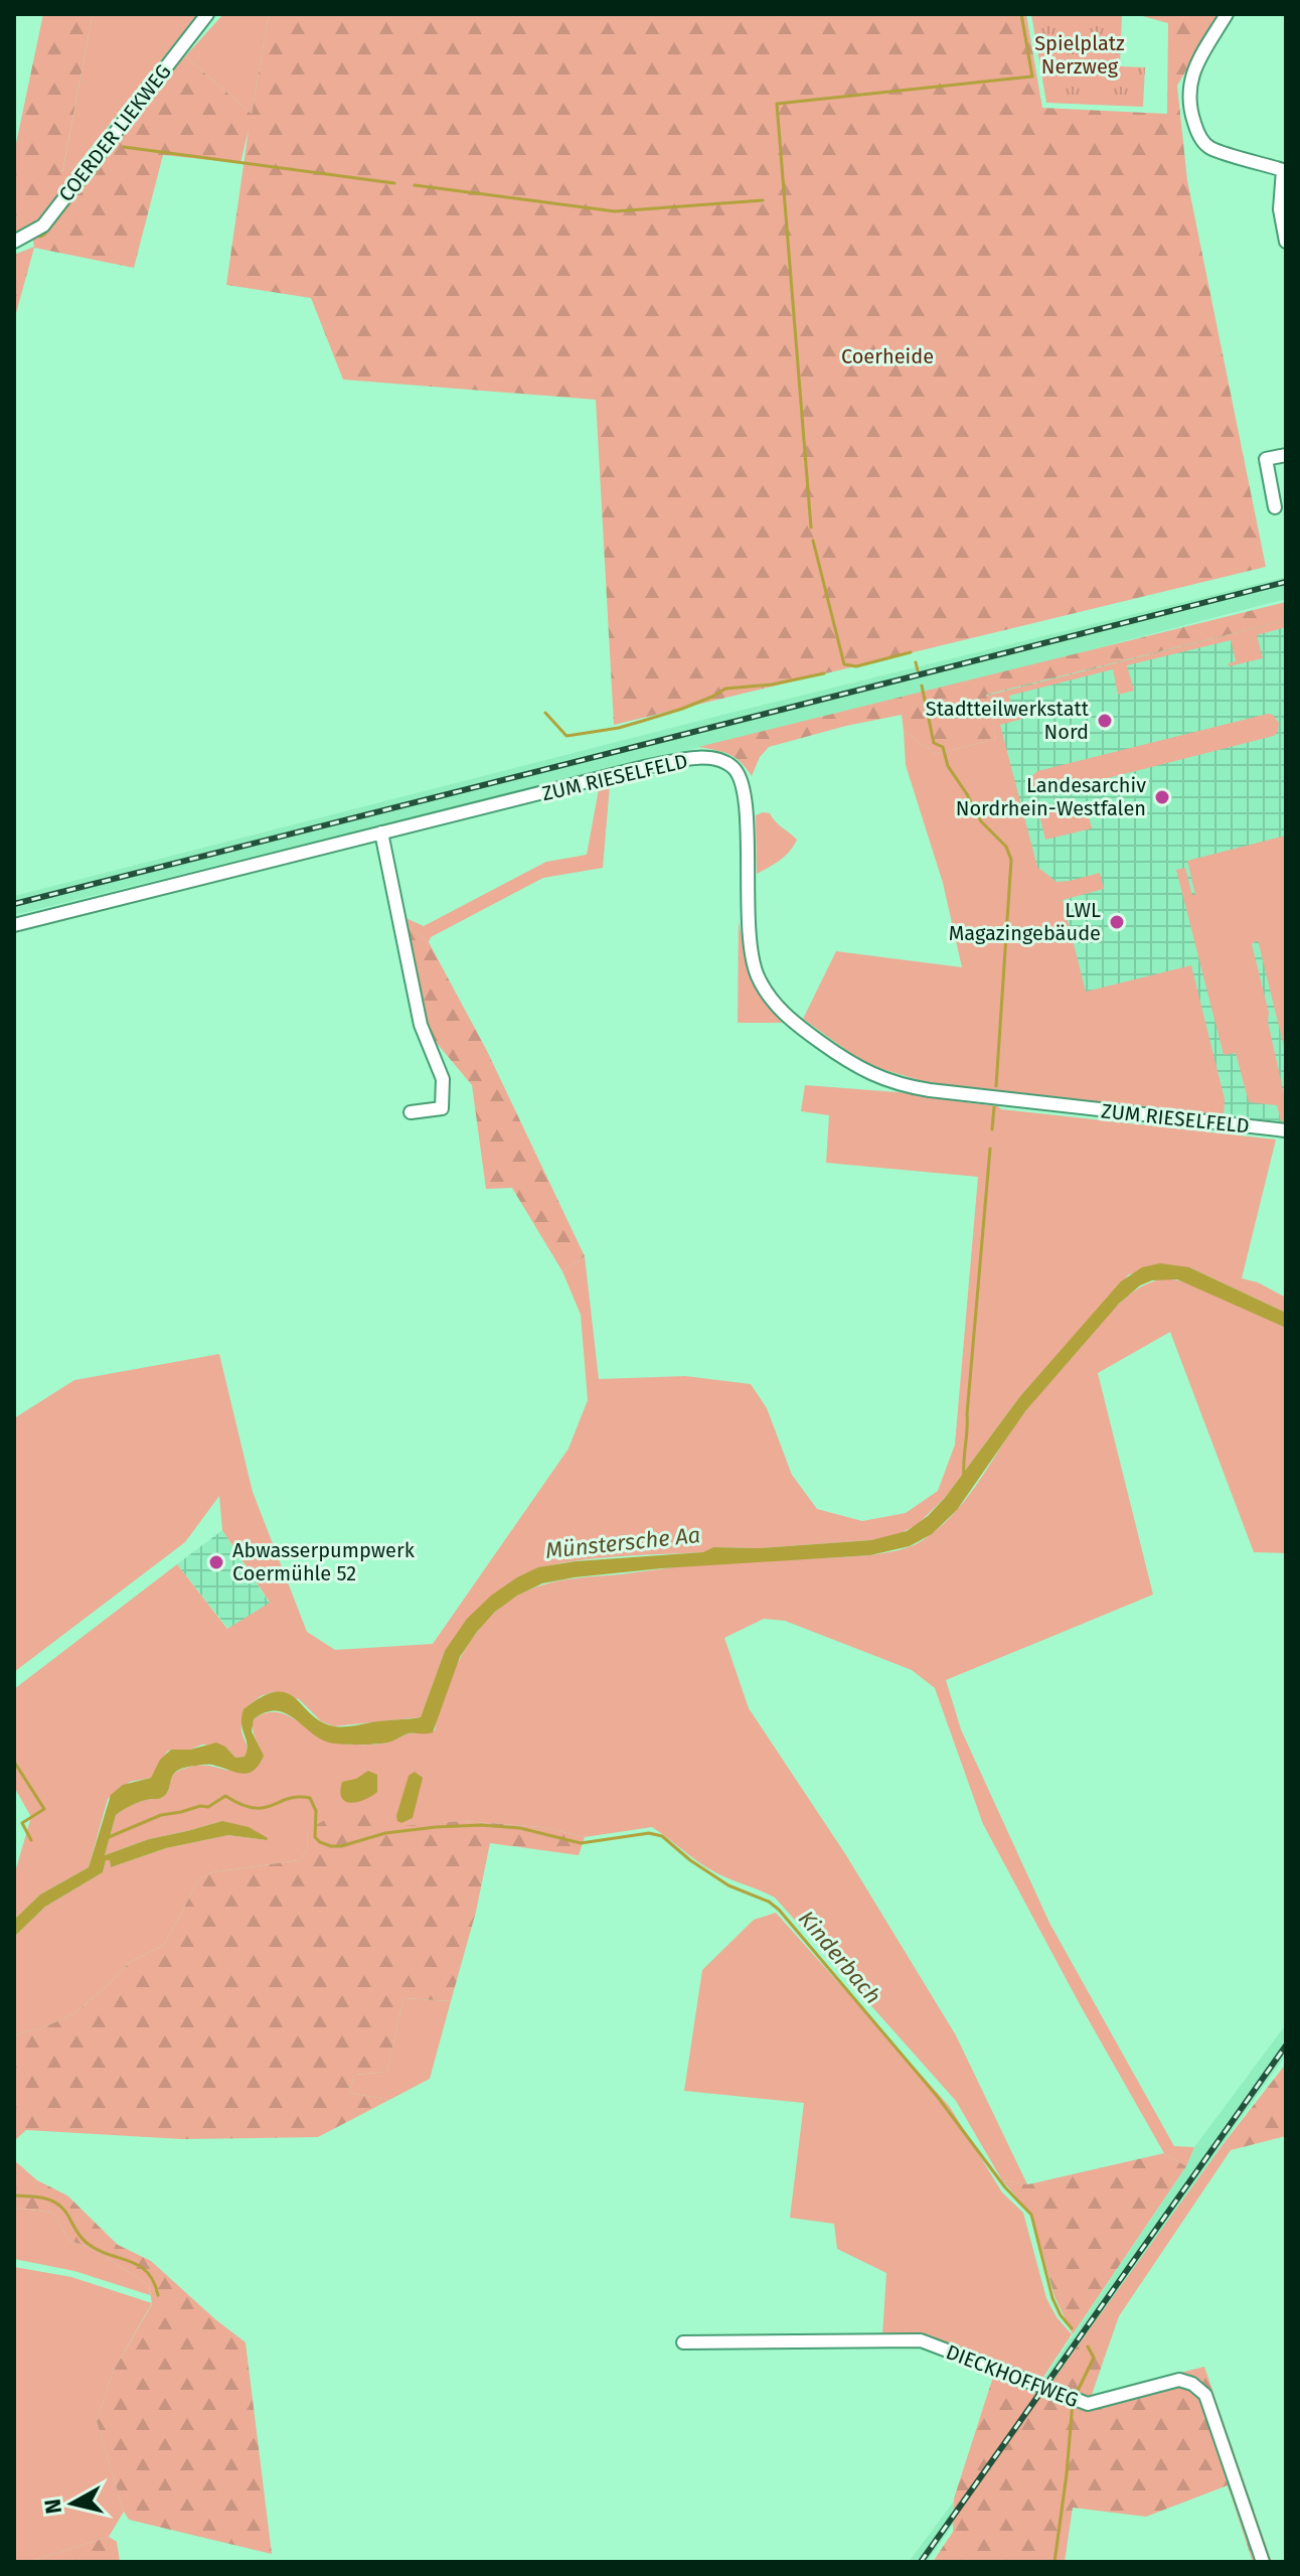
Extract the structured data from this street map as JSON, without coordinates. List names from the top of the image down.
{
  "streets": {
    "street": ["COERDER LIEKWEG", "ZUM RIESELFELD", "DIECKHOFFWEG"]
  },
  "water": ["Münstersche Aa", "Kinderbach"],
  "parks": ["Spielplatz Nerzweg", "Coerheide"],
  "places": [
    "Stadtteilwerkstatt Nord",
    "Landesarchiv Nordrhein-Westfalen",
    "LWL Magazingebäude",
    "Abwasserpumpwerk Coermühle 52"
  ],
  "north": "left"
}
